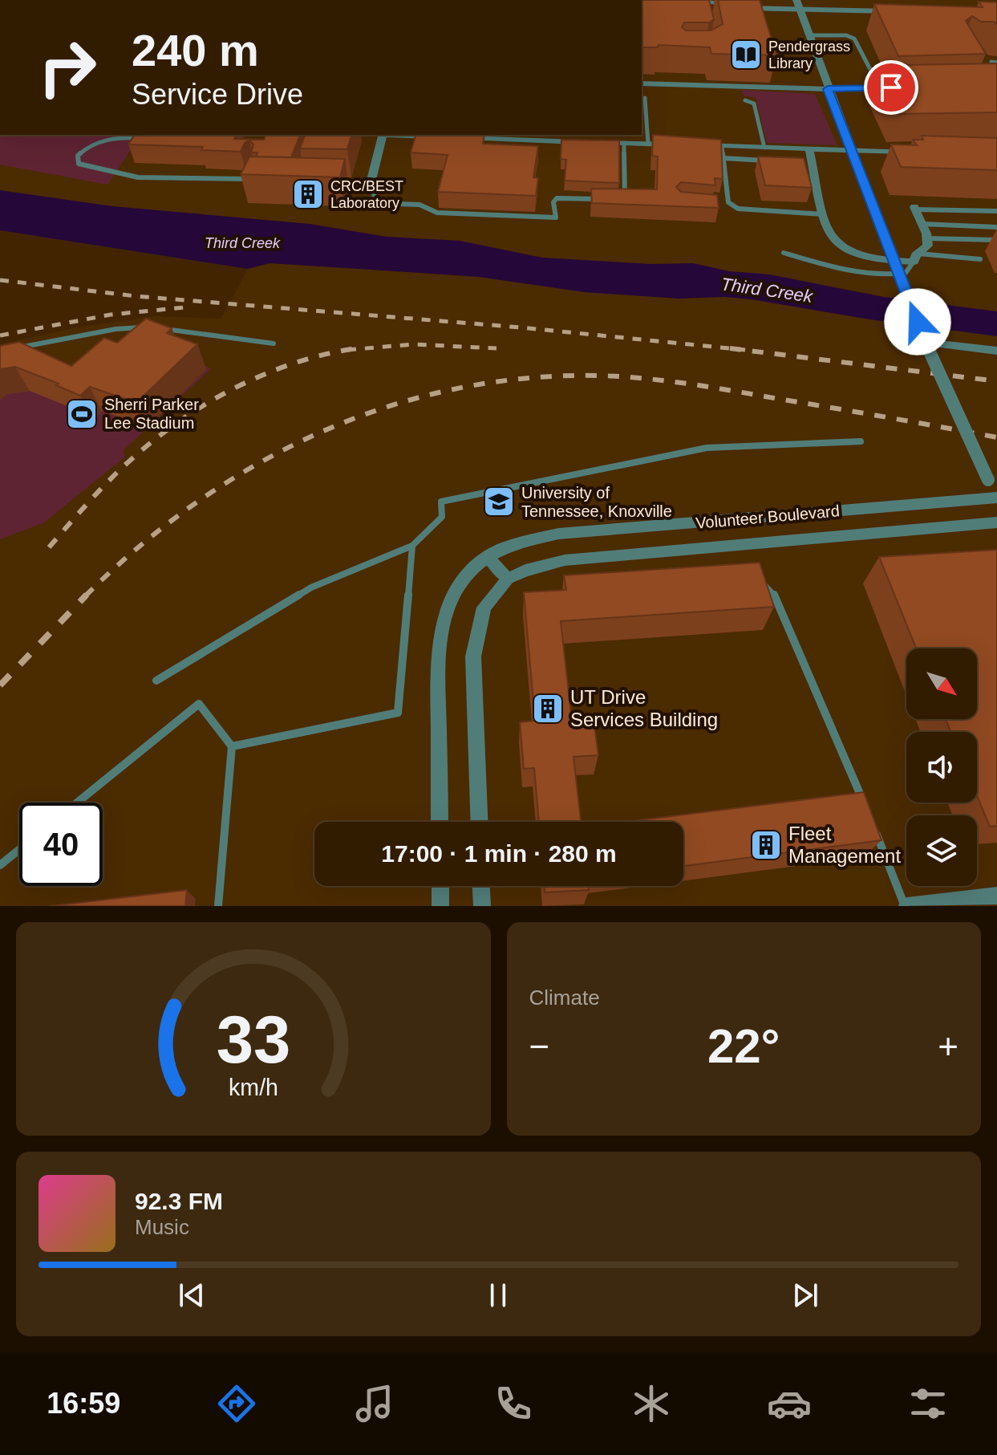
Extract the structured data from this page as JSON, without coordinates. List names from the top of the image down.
{
  "streets": {
    "street": ["Volunteer Boulevard"]
  },
  "water": ["Third Creek"],
  "places": {
    "library": ["Pendergrass Library"],
    "building": ["CRC/BEST Laboratory", "UT Drive Services Building", "Fleet Management"],
    "sports": ["Sherri Parker Lee Stadium"],
    "school or university": ["University of Tennessee, Knoxville"]
  },
  "north": "bottom right",
  "page": {
    "turn": ["240 m", "Service Drive"],
    "limit": "40",
    "trip": "17:00 · 1 min · 280 m",
    "tile": "Climate",
    "heat": ["−", "22°", "+"],
    "song": ["92.3 FM", "Music"],
    "tabs": "16:59",
    "gauge": ["33", "km/h"]
  }
}
